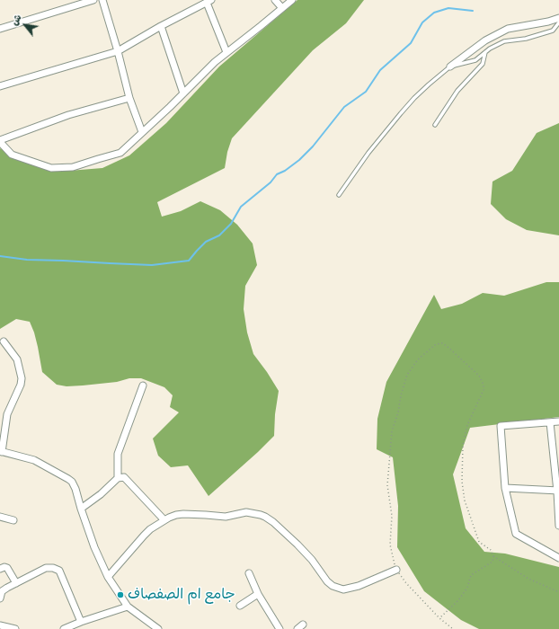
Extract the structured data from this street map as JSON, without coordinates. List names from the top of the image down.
{
  "places": ["جامع ام الصفصاف"],
  "north": "top left"
}
